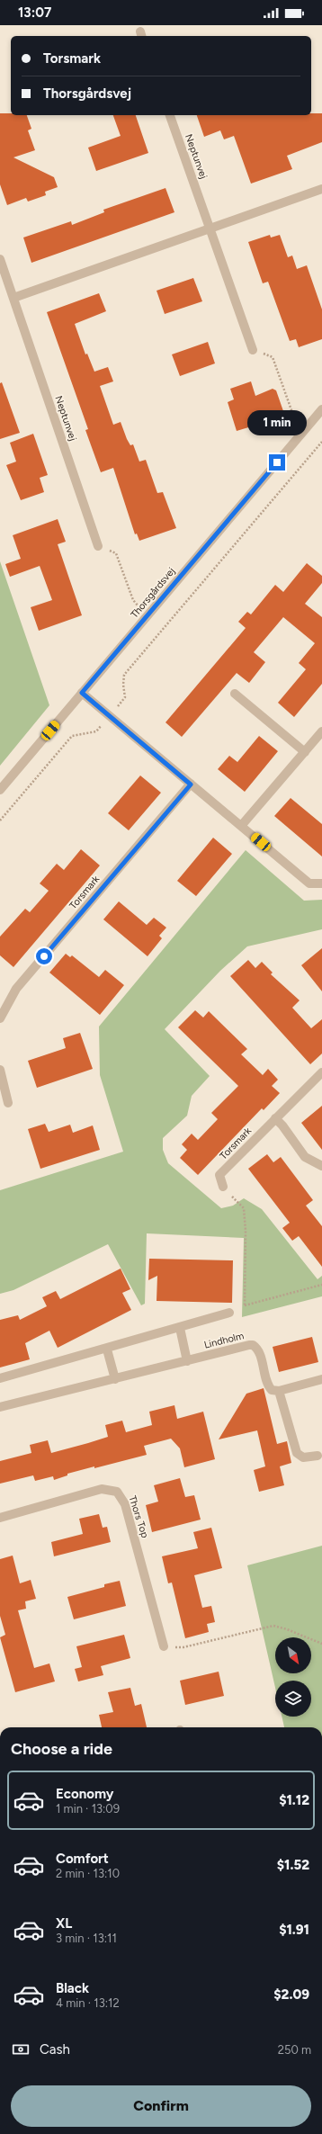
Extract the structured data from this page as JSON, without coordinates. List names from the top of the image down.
{
  "streets": {
    "street": [
      "Neptunvej",
      "Thorsgårdsvej",
      "Torsmark",
      "Lindholm",
      "Thors Top"
    ]
  },
  "north": "bottom right",
  "page": {
    "status": "13:07",
    "banner": ["Torsmark", "Thorsgårdsvej"],
    "bubble": "1 min",
    "heading": "Choose a ride",
    "list": [
      {
        "name": "Economy",
        "note": "1 min · 13:09",
        "value": "$1.12"
      },
      {
        "name": "Comfort",
        "note": "2 min · 13:10",
        "value": "$1.52"
      },
      {
        "name": "XL",
        "note": "3 min · 13:11",
        "value": "$1.91"
      },
      {
        "name": "Black",
        "note": "4 min · 13:12",
        "value": "$2.09"
      }
    ],
    "pay": ["Cash", "250 m"],
    "buttons": "Confirm"
  }
}
